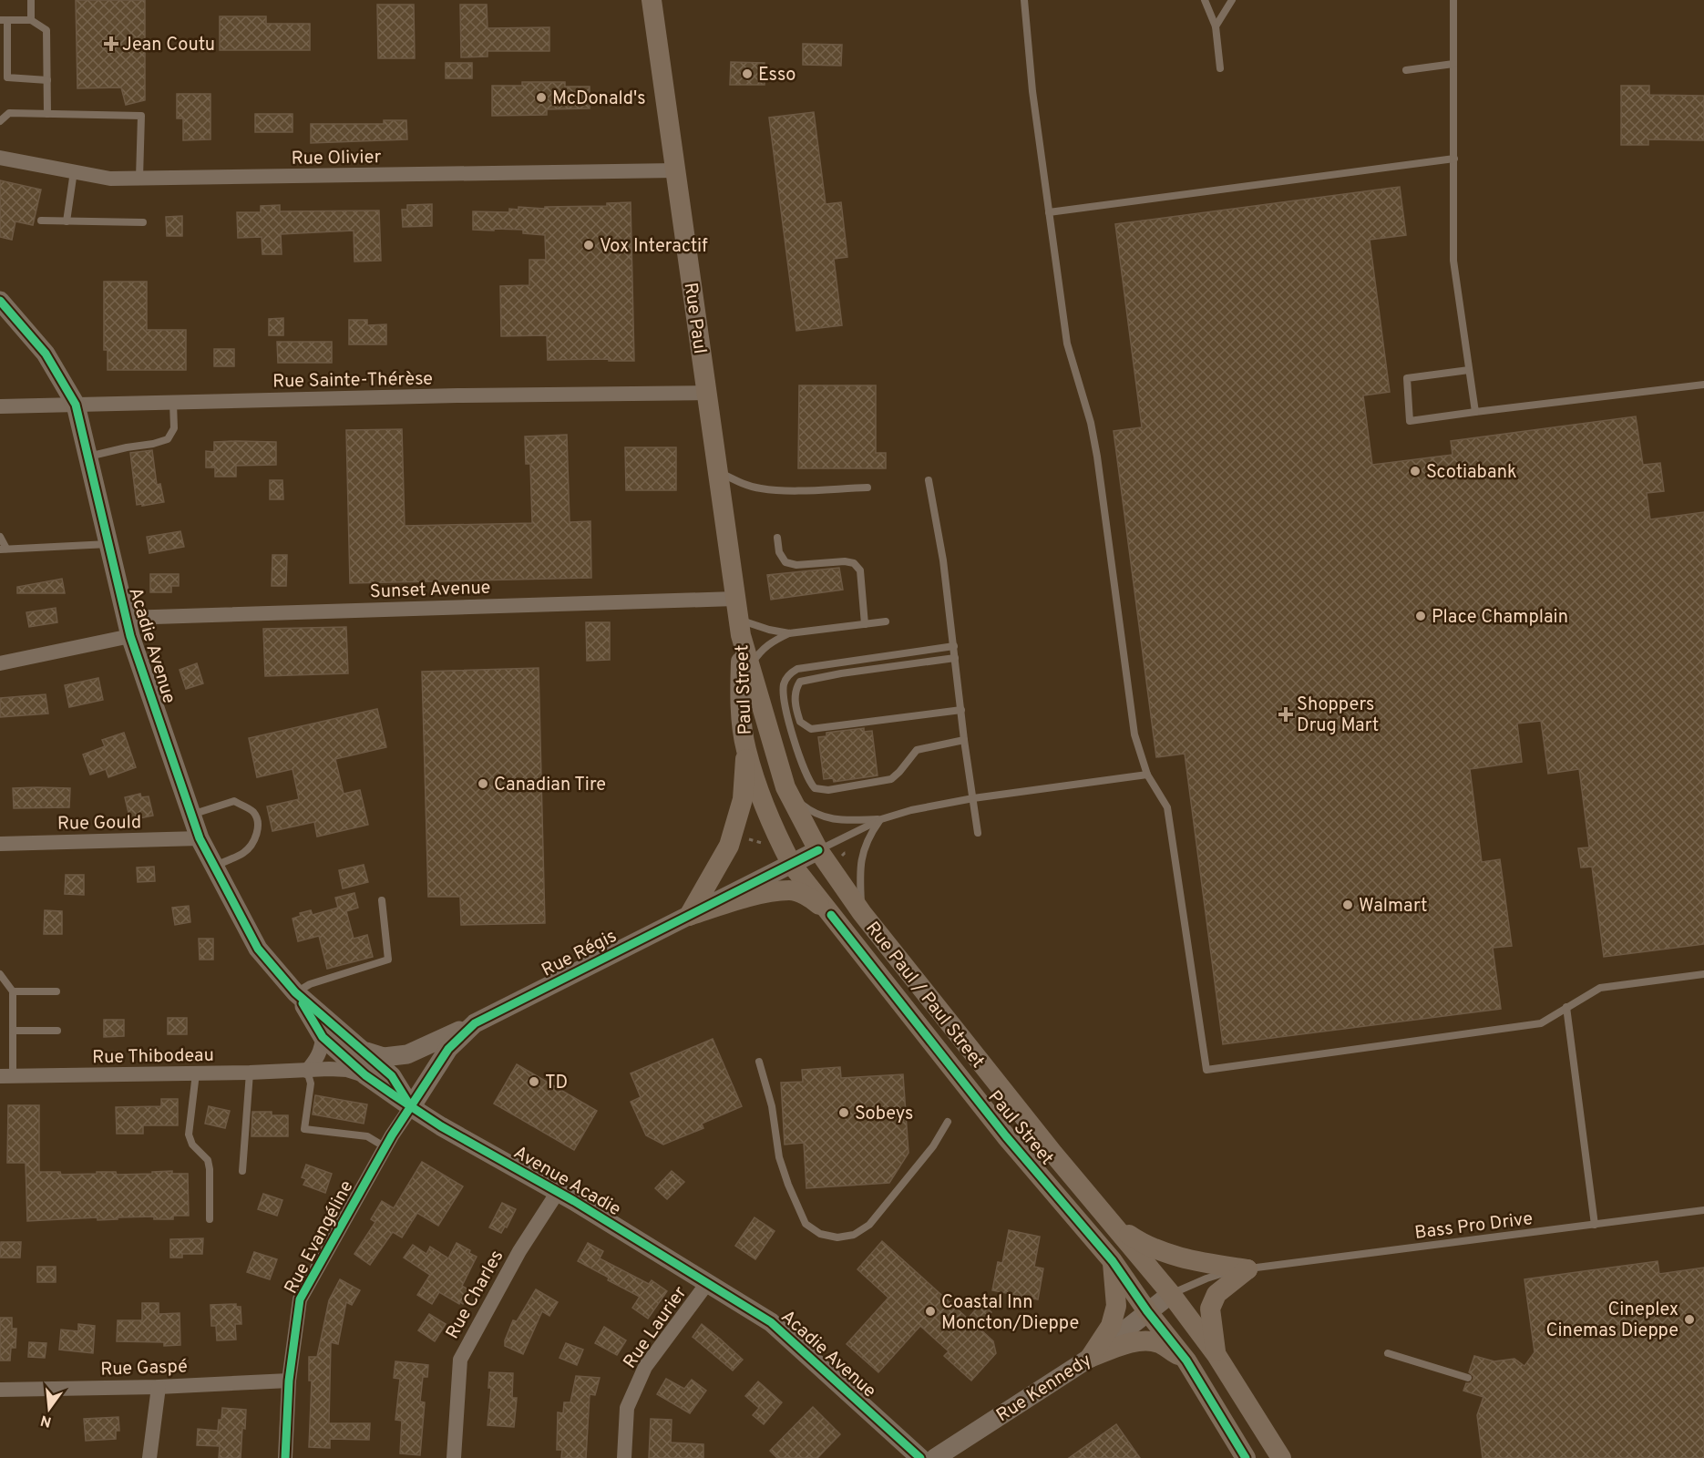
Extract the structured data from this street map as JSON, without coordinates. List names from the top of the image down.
{
  "streets": {
    "main road": ["Rue Paul", "Paul Street", "Rue Paul / Paul Street"],
    "street": [
      "Rue Olivier",
      "Rue Sainte-Thérèse",
      "Sunset Avenue",
      "Acadie Avenue",
      "Rue Gould",
      "Rue Régis",
      "Rue Thibodeau",
      "Avenue Acadie",
      "Rue Evangéline",
      "Rue Charles",
      "Rue Laurier",
      "Rue Gaspé",
      "Rue Kennedy"
    ],
    "lane": ["Bass Pro Drive"]
  },
  "crossings": [
    ["Rue Olivier", "Rue Paul"],
    ["Rue Paul", "Rue Sainte-Thérèse"],
    ["Rue Paul", "Sunset Avenue"],
    ["Rue Paul", "Paul Street"],
    ["Rue Sainte-Thérèse", "Acadie Avenue"],
    ["Sunset Avenue", "Acadie Avenue"],
    ["Acadie Avenue", "Rue Gould"],
    ["Acadie Avenue", "Rue Régis"],
    ["Acadie Avenue", "Rue Thibodeau"],
    ["Acadie Avenue", "Avenue Acadie"],
    ["Acadie Avenue", "Rue Evangéline"],
    ["Acadie Avenue", "Rue Laurier"],
    ["Paul Street", "Rue Régis"],
    ["Paul Street", "Rue Paul / Paul Street"],
    ["Paul Street", "Rue Kennedy"],
    ["Rue Régis", "Avenue Acadie"],
    ["Rue Régis", "Rue Evangéline"],
    ["Avenue Acadie", "Rue Evangéline"],
    ["Avenue Acadie", "Rue Charles"],
    ["Avenue Acadie", "Rue Laurier"],
    ["Bass Pro Drive", "Rue Kennedy"],
    ["Rue Evangéline", "Rue Gaspé"]
  ],
  "places": {
    "health": ["Jean Coutu", "Shoppers Drug Mart"],
    "other": [
      "Esso",
      "McDonald's",
      "Vox Interactif",
      "Scotiabank",
      "Place Champlain",
      "Canadian Tire",
      "Walmart",
      "TD",
      "Sobeys",
      "Coastal Inn Moncton/Dieppe",
      "Cineplex Cinemas Dieppe"
    ]
  },
  "north": "bottom"
}
